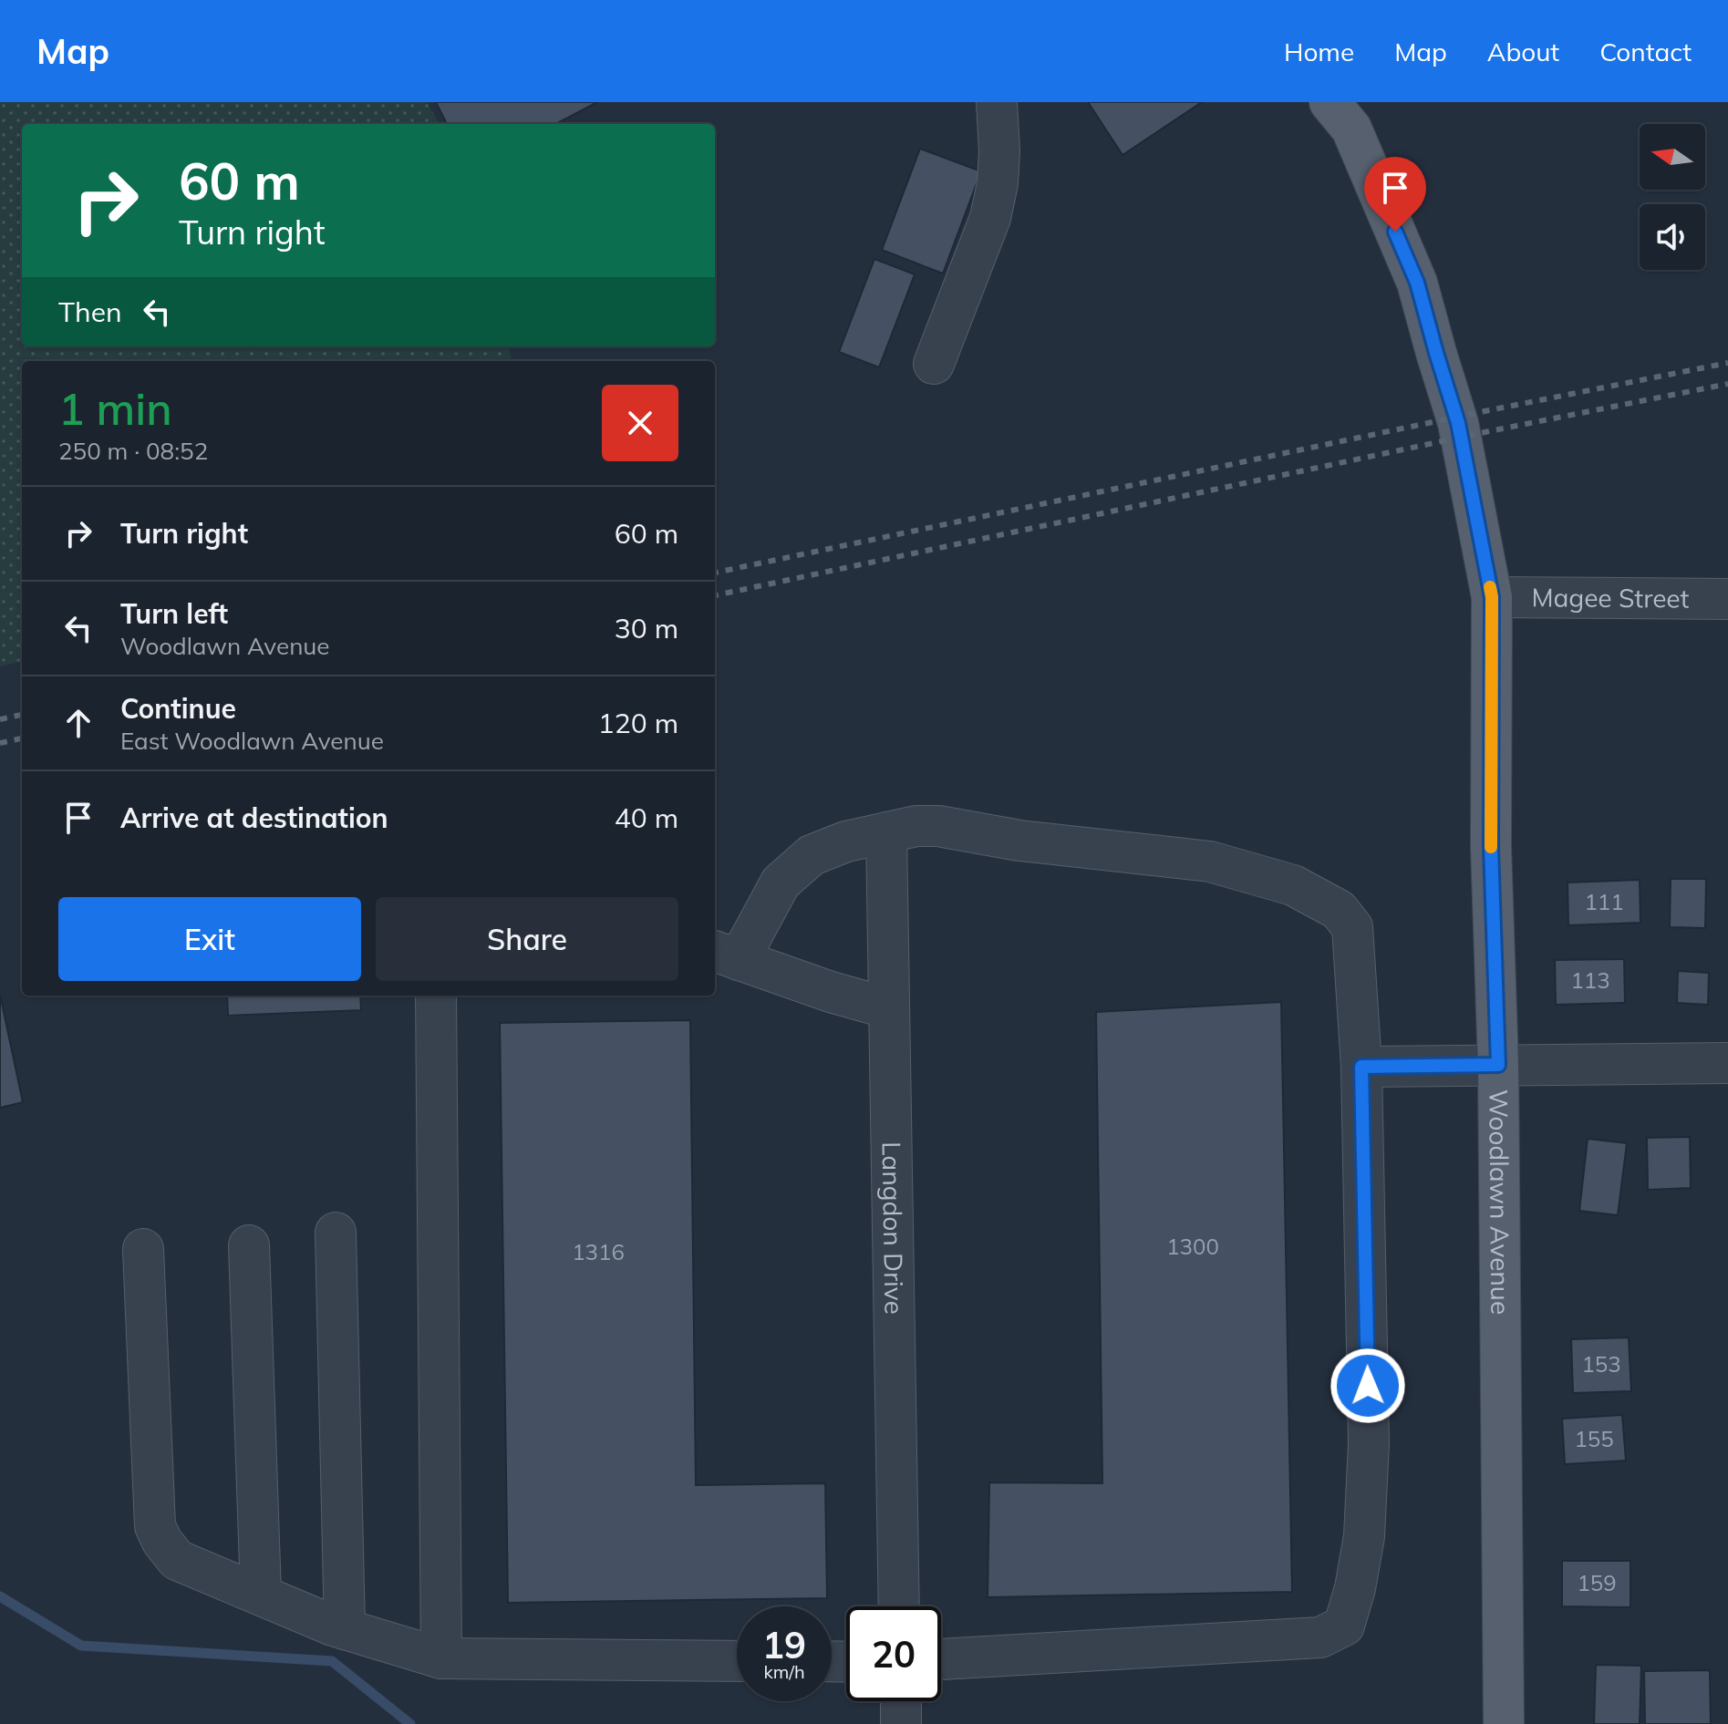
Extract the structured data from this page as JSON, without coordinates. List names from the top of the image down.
{
  "streets": {
    "main road": ["Woodlawn Avenue"],
    "street": ["Magee Street", "Langdon Drive"]
  },
  "crossings": [
    ["Magee Street", "Woodlawn Avenue"]
  ],
  "house_numbers": [
    "111",
    "113",
    "1300",
    "1316",
    "153",
    "155",
    "159"
  ],
  "north": "left",
  "page": {
    "header": "Map",
    "nav": [
      "Home",
      "Map",
      "About",
      "Contact"
    ],
    "turn": ["60 m", "Turn right"],
    "then": "Then",
    "heading": ["1 min", "250 m · 08:52"],
    "list": [
      {
        "name": "Turn right",
        "value": "60 m"
      },
      {
        "name": "Turn left",
        "note": "Woodlawn Avenue",
        "value": "30 m"
      },
      {
        "name": "Continue",
        "note": "East Woodlawn Avenue",
        "value": "120 m"
      },
      {
        "name": "Arrive at destination",
        "value": "40 m"
      }
    ],
    "buttons": ["Exit", "Share"],
    "speed": "19 km/h",
    "limit": "20"
  }
}
